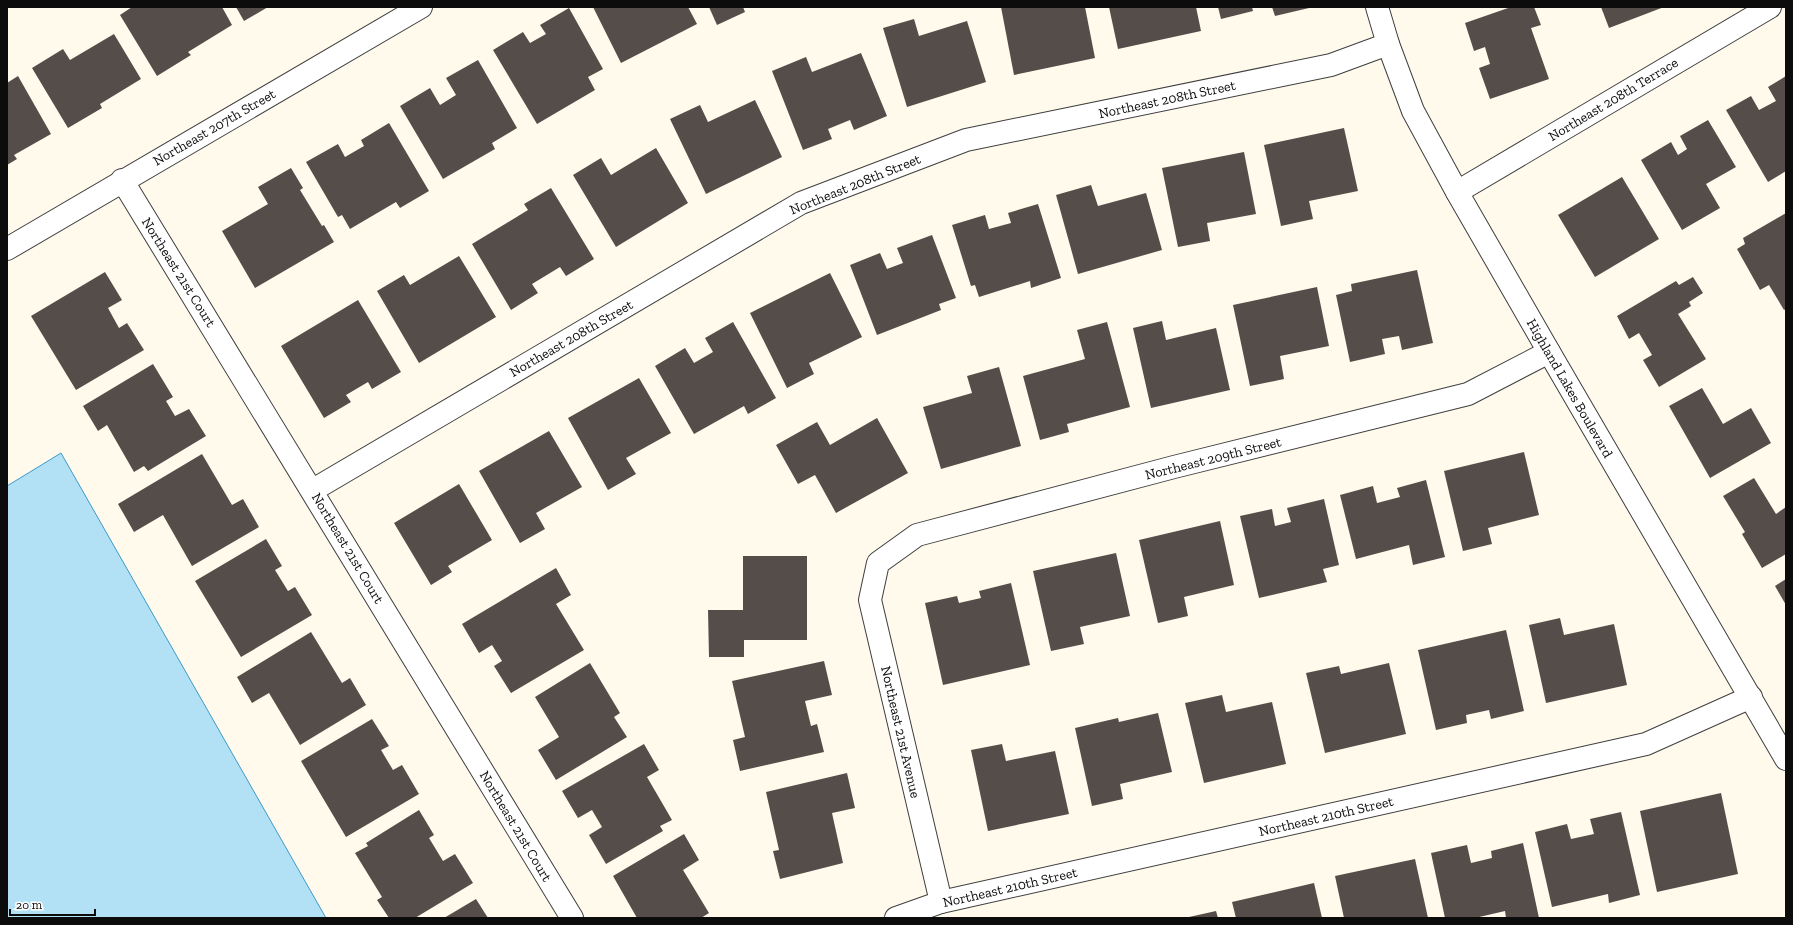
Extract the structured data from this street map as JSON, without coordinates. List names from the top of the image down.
{
  "streets": {
    "street": [
      "Northeast 208th Street",
      "Northeast 208th Terrace",
      "Northeast 207th Street",
      "Northeast 21st Court",
      "Highland Lakes Boulevard",
      "Northeast 209th Street",
      "Northeast 21st Avenue",
      "Northeast 210th Street"
    ]
  },
  "crossings": [
    ["Northeast 208th Street", "Northeast 21st Court"],
    ["Northeast 208th Street", "Highland Lakes Boulevard"],
    ["Northeast 208th Terrace", "Highland Lakes Boulevard"],
    ["Northeast 207th Street", "Northeast 21st Court"],
    ["Highland Lakes Boulevard", "Northeast 209th Street"],
    ["Highland Lakes Boulevard", "Northeast 210th Street"],
    ["Northeast 209th Street", "Northeast 21st Avenue"],
    ["Northeast 21st Avenue", "Northeast 210th Street"]
  ],
  "scale_bar": "20 m"
}
